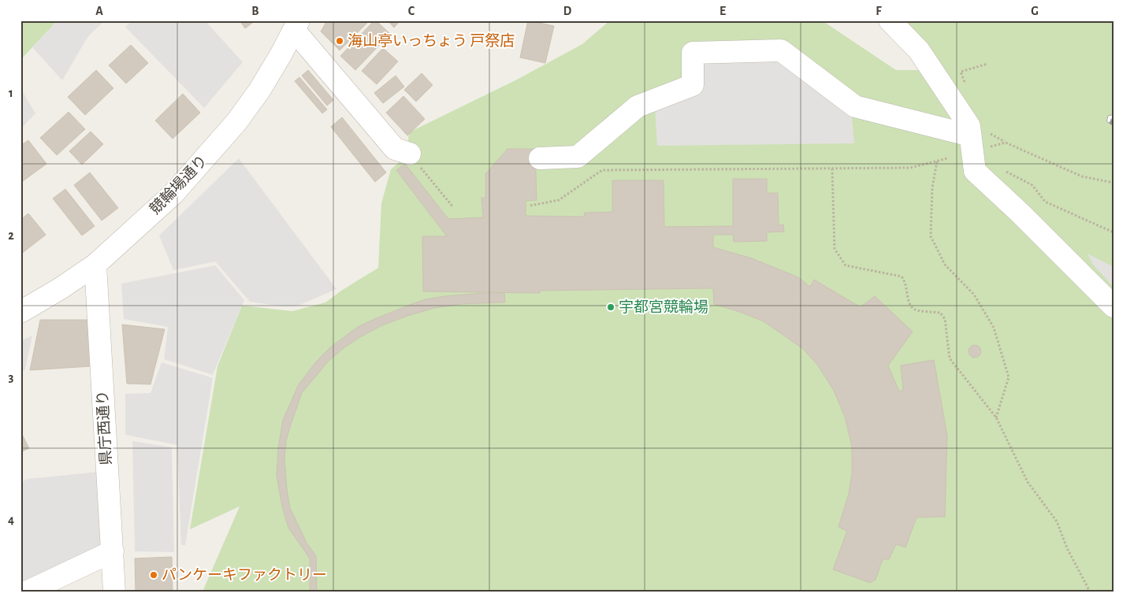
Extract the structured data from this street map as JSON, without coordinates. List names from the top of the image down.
{
  "streets": {
    "street": ["競輪場通り", "県庁西通り"]
  },
  "crossings": [
    ["競輪場通り", "県庁西通り"]
  ],
  "places": ["海山亭いっちょう 戸祭店", "宇都宮競輪場", "パンケーキファクトリー"],
  "grid": {
    "columns": [
      "A",
      "B",
      "C",
      "D",
      "E",
      "F",
      "G"
    ],
    "rows": [
      "1",
      "2",
      "3",
      "4"
    ]
  }
}
